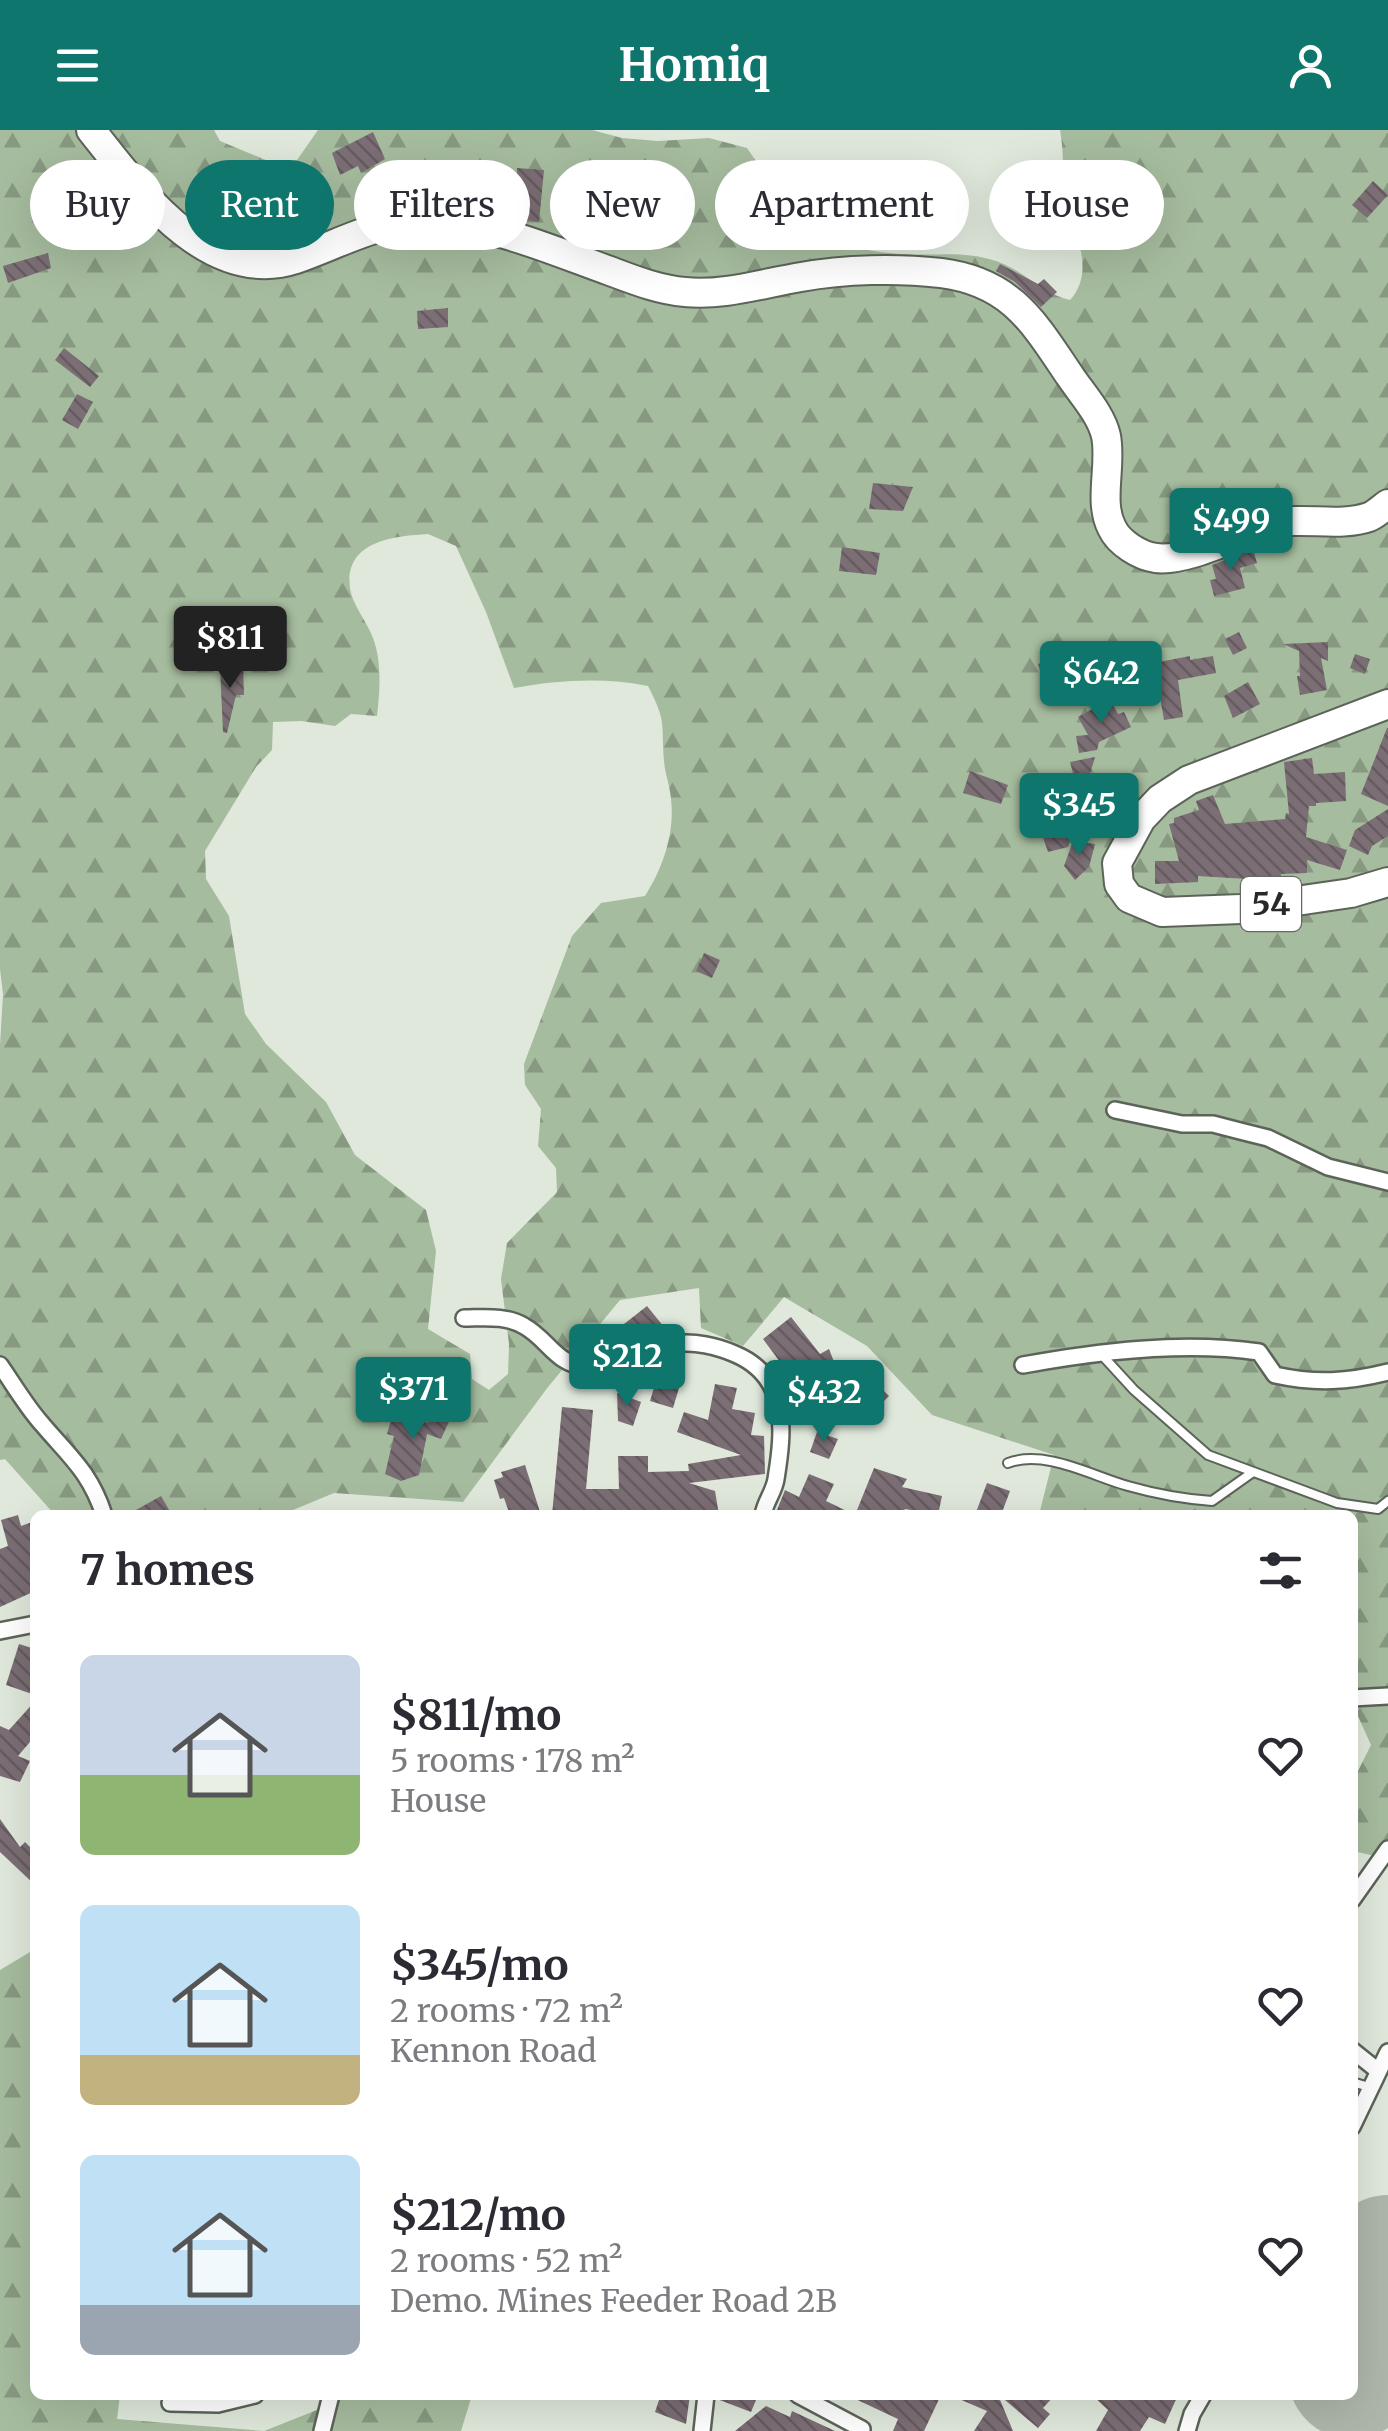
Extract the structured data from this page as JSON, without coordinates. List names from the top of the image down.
{
  "streets": {
    "highway": ["54"]
  },
  "page": {
    "header": "Homiq",
    "chip": [
      "Buy",
      "Rent",
      "Filters",
      "New",
      "Apartment",
      "House"
    ],
    "price": [
      "$499",
      "$811",
      "$642",
      "$345",
      "$212",
      "$371",
      "$432"
    ],
    "heading": "7 homes",
    "list": [
      {
        "name": "$811/mo",
        "note": "5 rooms · 178 m² · House"
      },
      {
        "name": "$345/mo",
        "note": "2 rooms · 72 m² · Kennon Road"
      },
      {
        "name": "$212/mo",
        "note": "2 rooms · 52 m² · Demo. Mines Feeder Road 2B"
      }
    ]
  }
}
